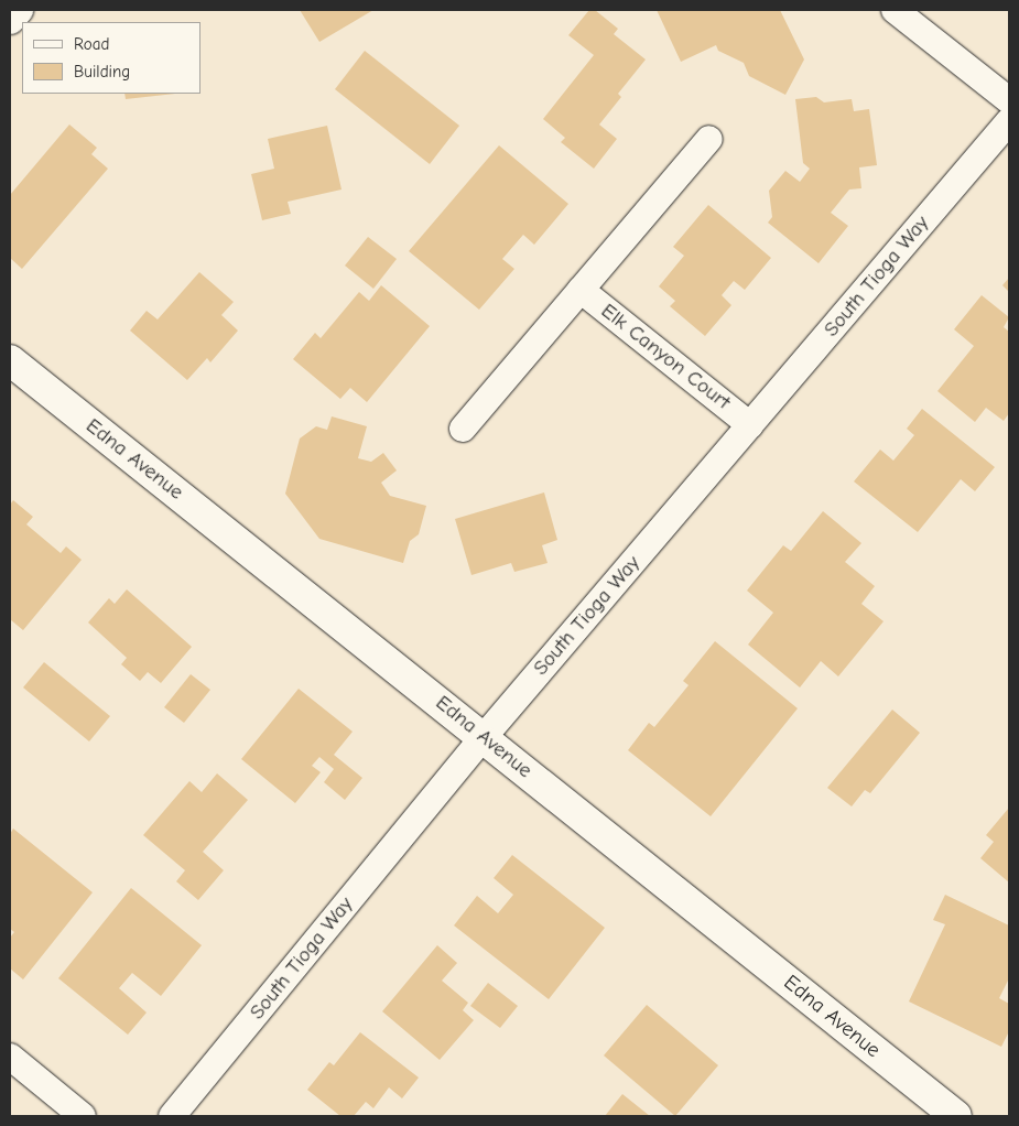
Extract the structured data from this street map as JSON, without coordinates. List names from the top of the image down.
{
  "streets": {
    "street": ["South Tioga Way", "Elk Canyon Court", "Edna Avenue"]
  },
  "crossings": [
    ["South Tioga Way", "Elk Canyon Court"],
    ["South Tioga Way", "Edna Avenue"]
  ],
  "legend": ["Road", "Building"]
}
